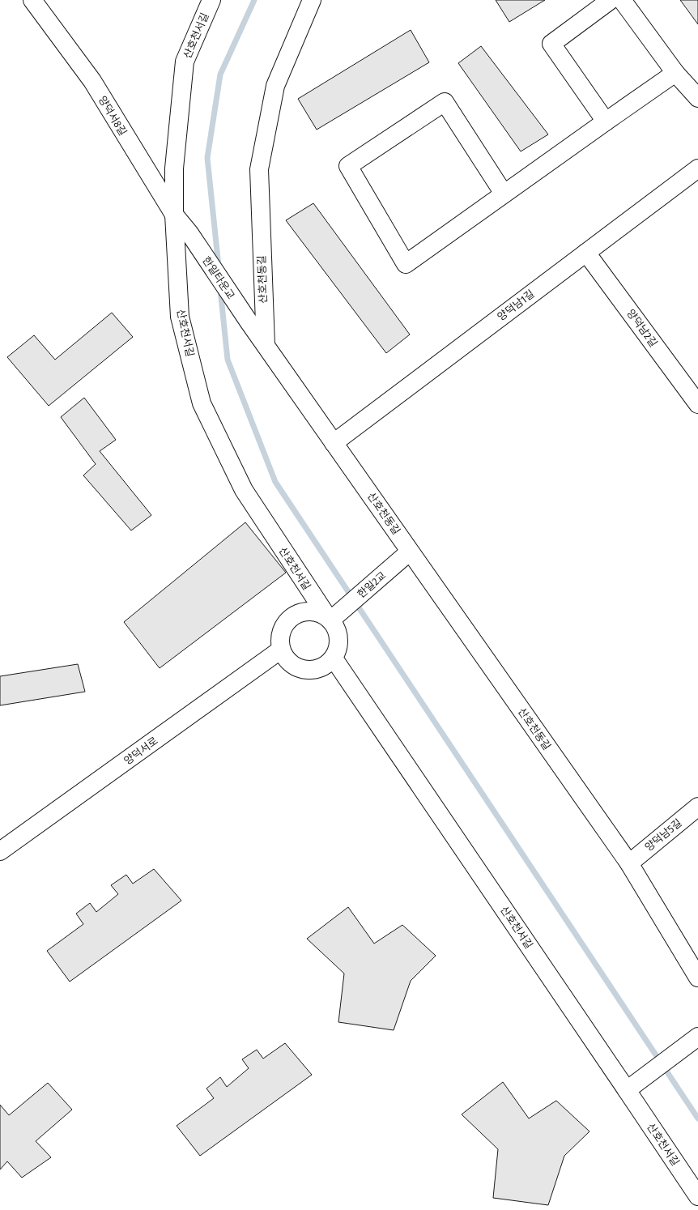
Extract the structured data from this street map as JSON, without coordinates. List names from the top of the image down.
{
  "streets": {
    "street": [
      "산호천서길",
      "양덕서8길",
      "한일타운교",
      "산호천동길",
      "양덕남1길",
      "양덕남2길",
      "한일2교",
      "양덕서로",
      "양덕남5길"
    ]
  },
  "crossings": [
    ["산호천서길", "양덕서8길"],
    ["산호천서길", "한일2교"],
    ["산호천서길", "양덕서로"],
    ["양덕서8길", "한일타운교"],
    ["한일타운교", "산호천동길"],
    ["산호천동길", "양덕남1길"],
    ["산호천동길", "한일2교"],
    ["산호천동길", "양덕남5길"],
    ["양덕남1길", "양덕남2길"],
    ["한일2교", "양덕서로"]
  ]
}
